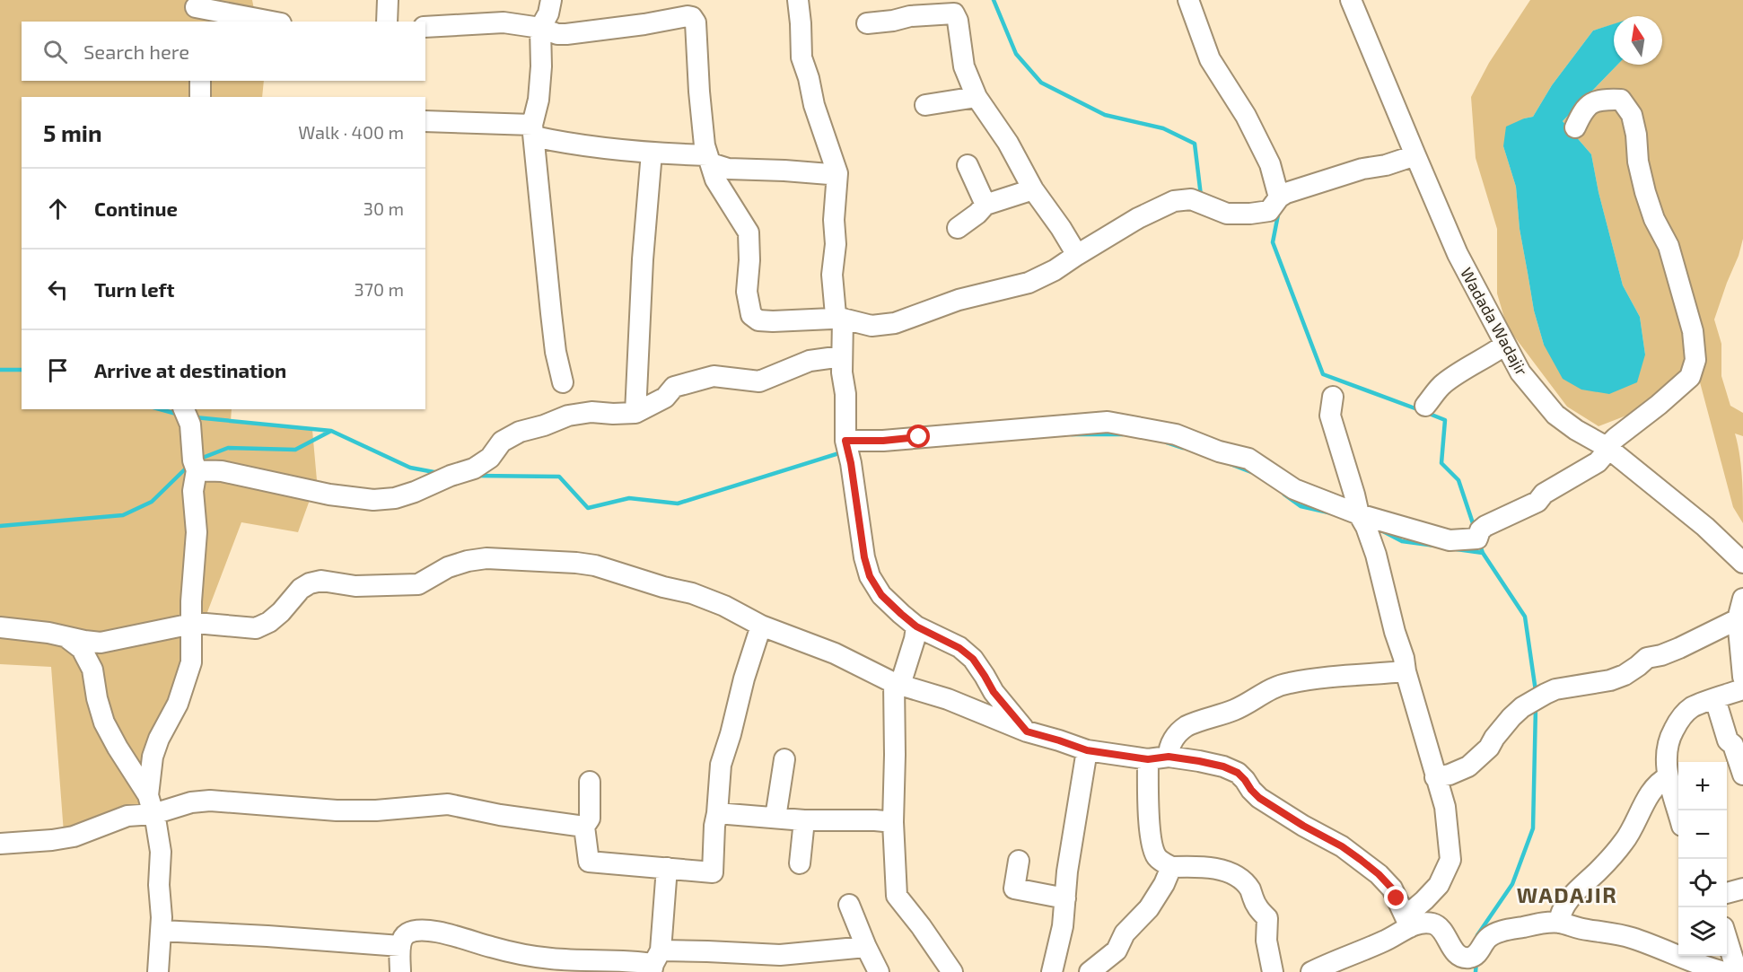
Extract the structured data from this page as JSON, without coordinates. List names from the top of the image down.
{
  "streets": {
    "street": ["Wadada Wadajir"]
  },
  "districts": ["WADAJIR"],
  "north": "top",
  "page": {
    "search": "Search here",
    "heading": ["5 min", "Walk · 400 m"],
    "list": [
      ["Continue", "30 m"],
      ["Turn left", "370 m"],
      "Arrive at destination"
    ],
    "map_buttons": ["+", "−"]
  }
}
